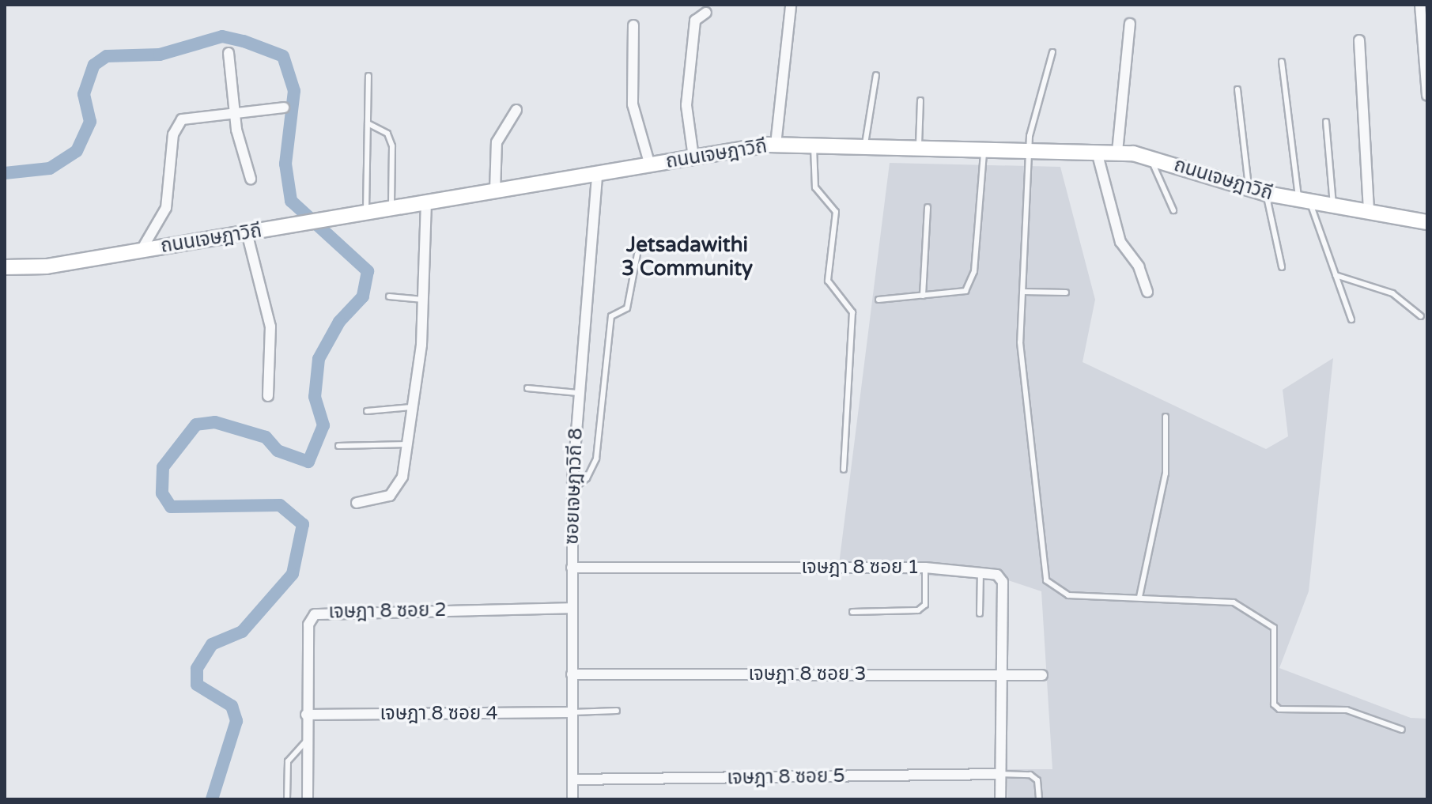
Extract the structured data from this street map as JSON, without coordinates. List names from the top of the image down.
{
  "streets": {
    "street": [
      "ถนนเจษฎาวิถี",
      "ซอยเจษฎาวิถี 8",
      "เจษฎา 8 ซอย 1",
      "เจษฎา 8 ซอย 2",
      "เจษฎา 8 ซอย 3",
      "เจษฎา 8 ซอย 4",
      "เจษฎา 8 ซอย 5"
    ]
  },
  "crossings": [
    ["ถนนเจษฎาวิถี", "ซอยเจษฎาวิถี 8"],
    ["ซอยเจษฎาวิถี 8", "เจษฎา 8 ซอย 1"],
    ["ซอยเจษฎาวิถี 8", "เจษฎา 8 ซอย 2"],
    ["ซอยเจษฎาวิถี 8", "เจษฎา 8 ซอย 3"],
    ["ซอยเจษฎาวิถี 8", "เจษฎา 8 ซอย 4"],
    ["ซอยเจษฎาวิถี 8", "เจษฎา 8 ซอย 5"],
    ["เจษฎา 8 ซอย 2", "เจษฎา 8 ซอย 4"]
  ],
  "districts": ["Jetsadawithi 3 Community"]
}
